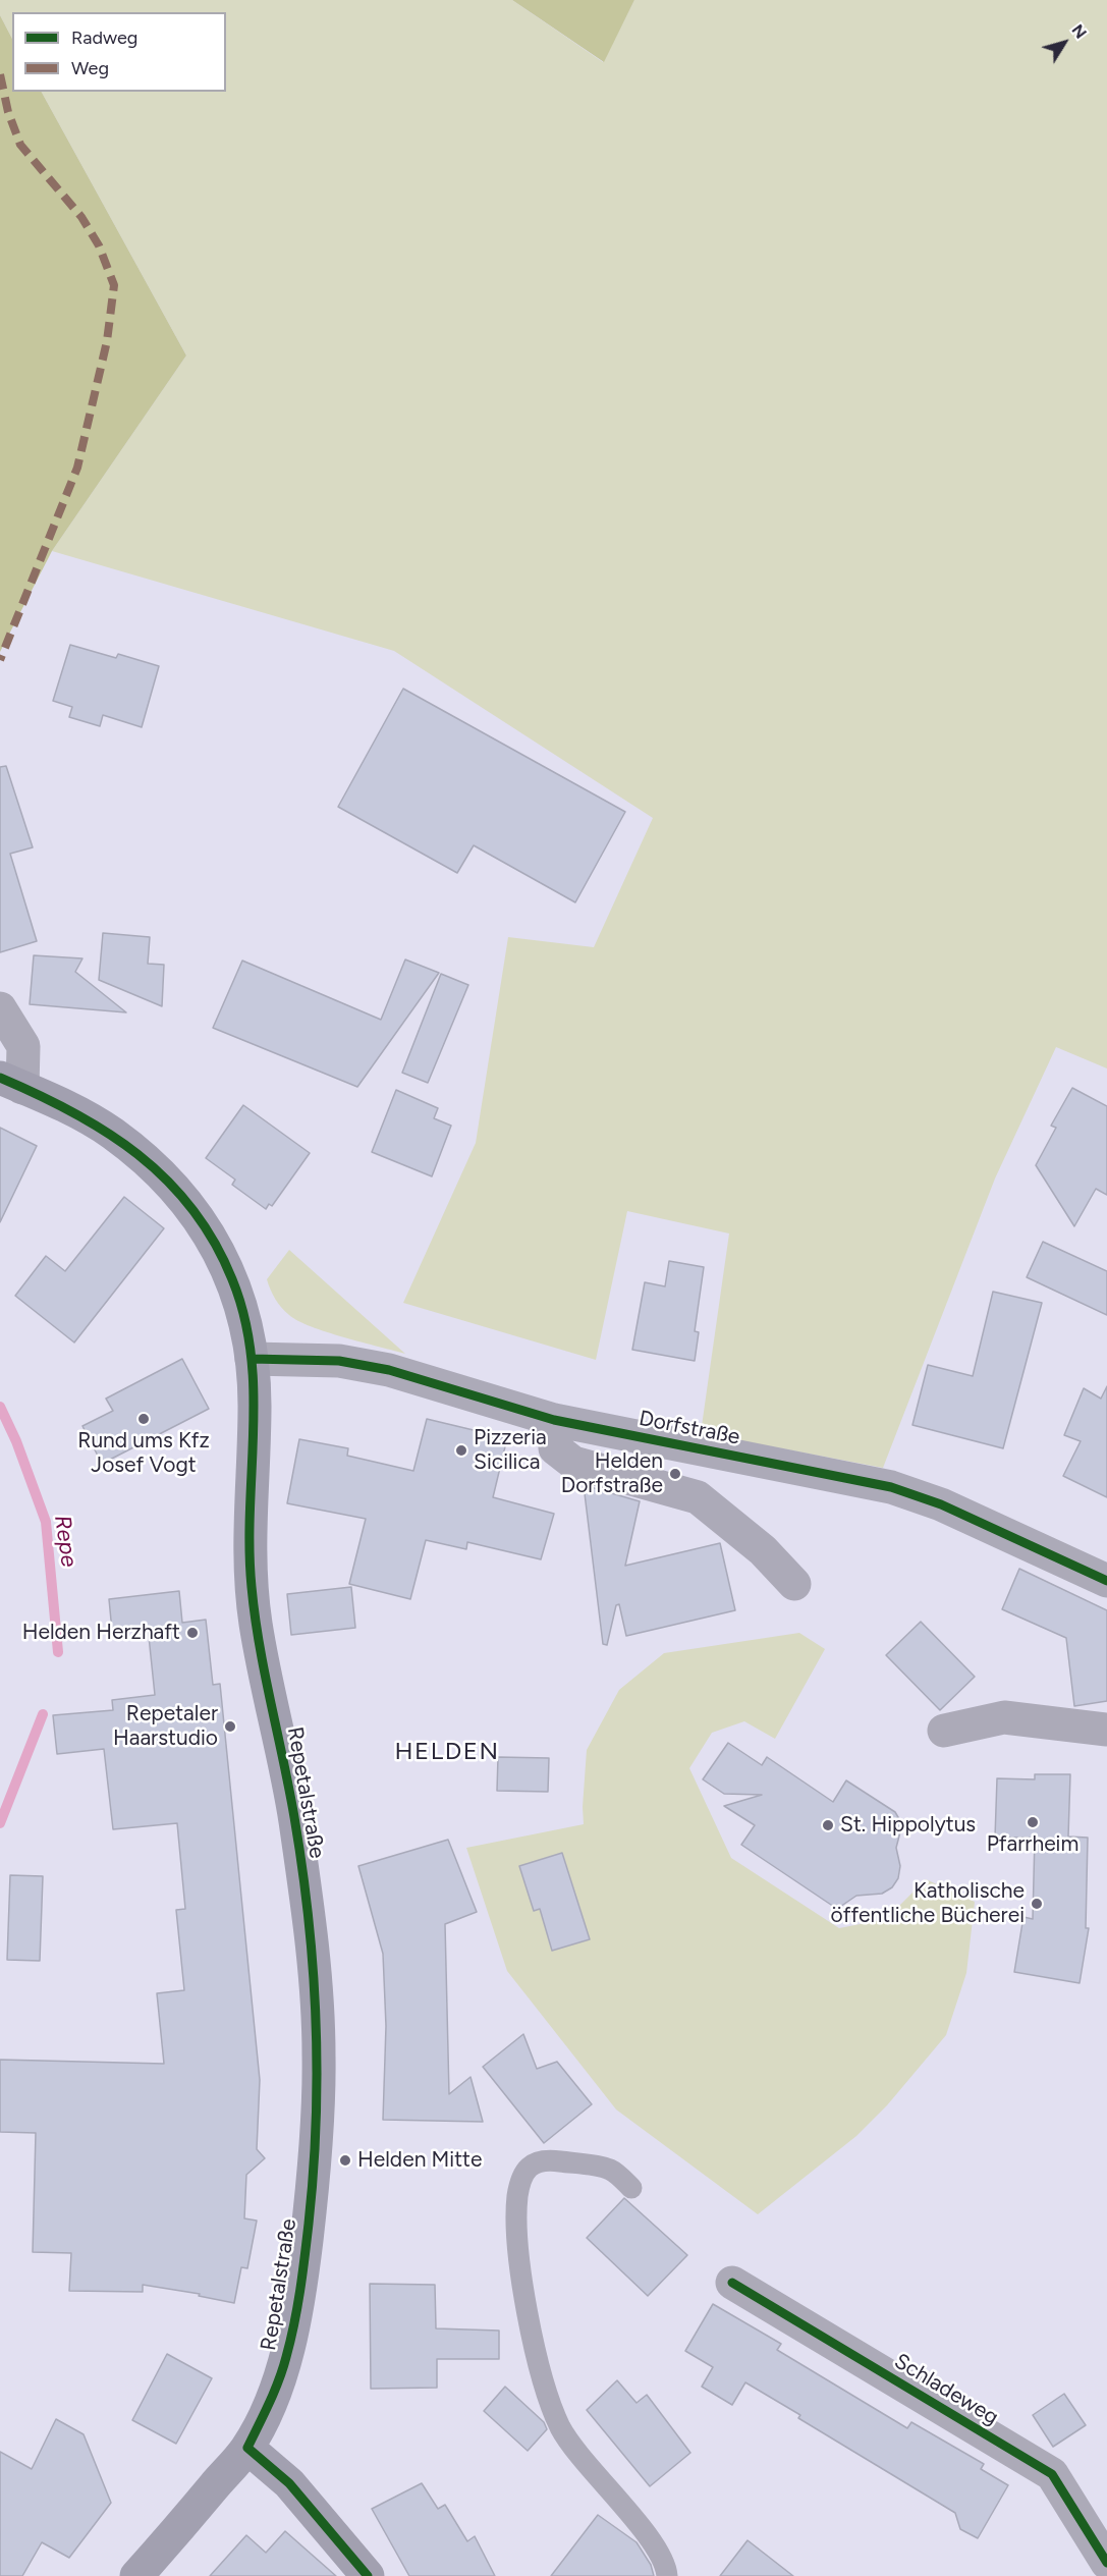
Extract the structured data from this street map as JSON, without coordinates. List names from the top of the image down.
{
  "streets": {
    "main road": ["Repetalstraße"],
    "street": ["Dorfstraße", "Schladeweg"]
  },
  "crossings": [
    ["Dorfstraße", "Repetalstraße"]
  ],
  "districts": ["HELDEN"],
  "water": ["Repe"],
  "places": [
    "Rund ums Kfz Josef Vogt",
    "Pizzeria Sicilica",
    "Helden Dorfstraße",
    "Helden Herzhaft",
    "Repetaler Haarstudio",
    "Pfarrheim",
    "St. Hippolytus",
    "Katholische öffentliche Bücherei",
    "Helden Mitte"
  ],
  "legend": ["Radweg", "Weg"],
  "north": "top right"
}
